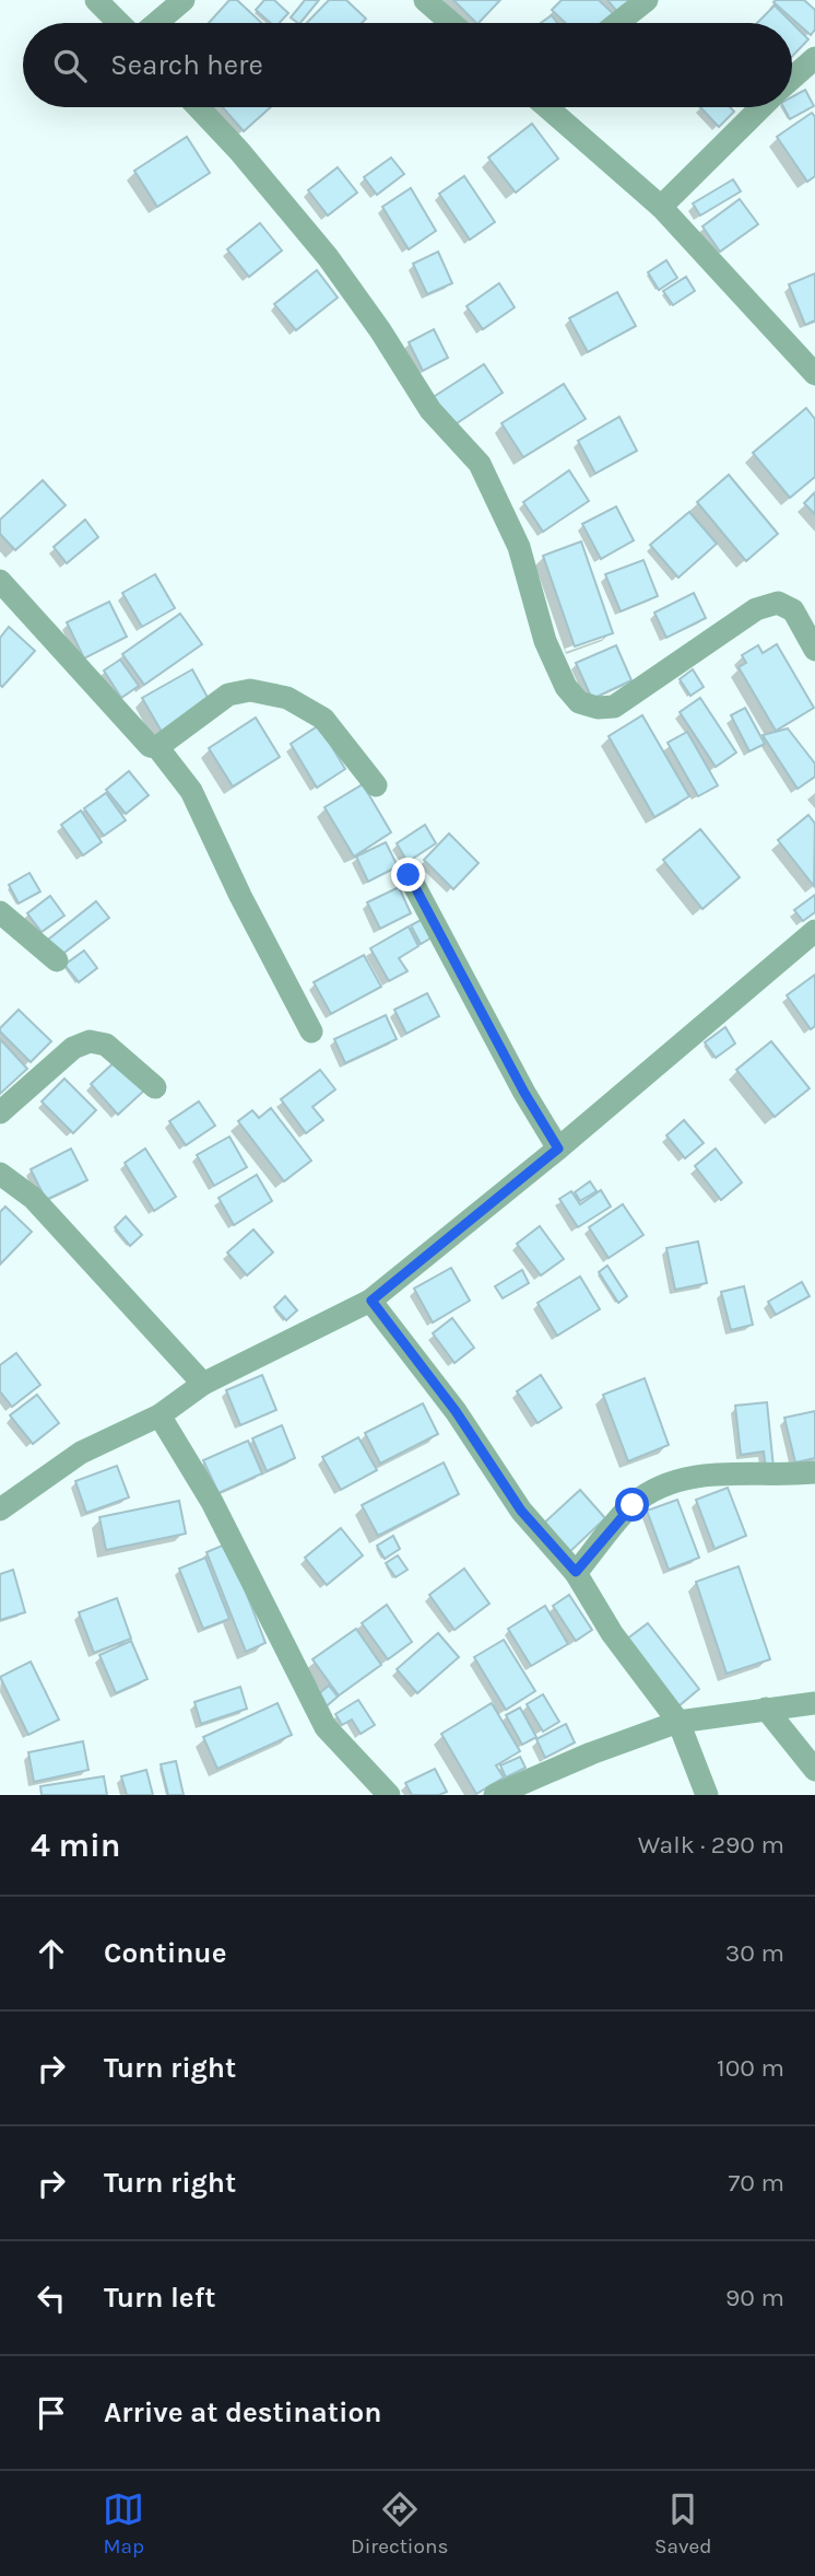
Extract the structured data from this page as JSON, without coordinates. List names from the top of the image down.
{
  "page": {
    "search": "Search here",
    "heading": ["4 min", "Walk · 290 m"],
    "list": [
      ["Continue", "30 m"],
      ["Turn right", "100 m"],
      ["Turn right", "70 m"],
      ["Turn left", "90 m"],
      "Arrive at destination"
    ],
    "nav": ["Map", "Directions", "Saved"]
  }
}
